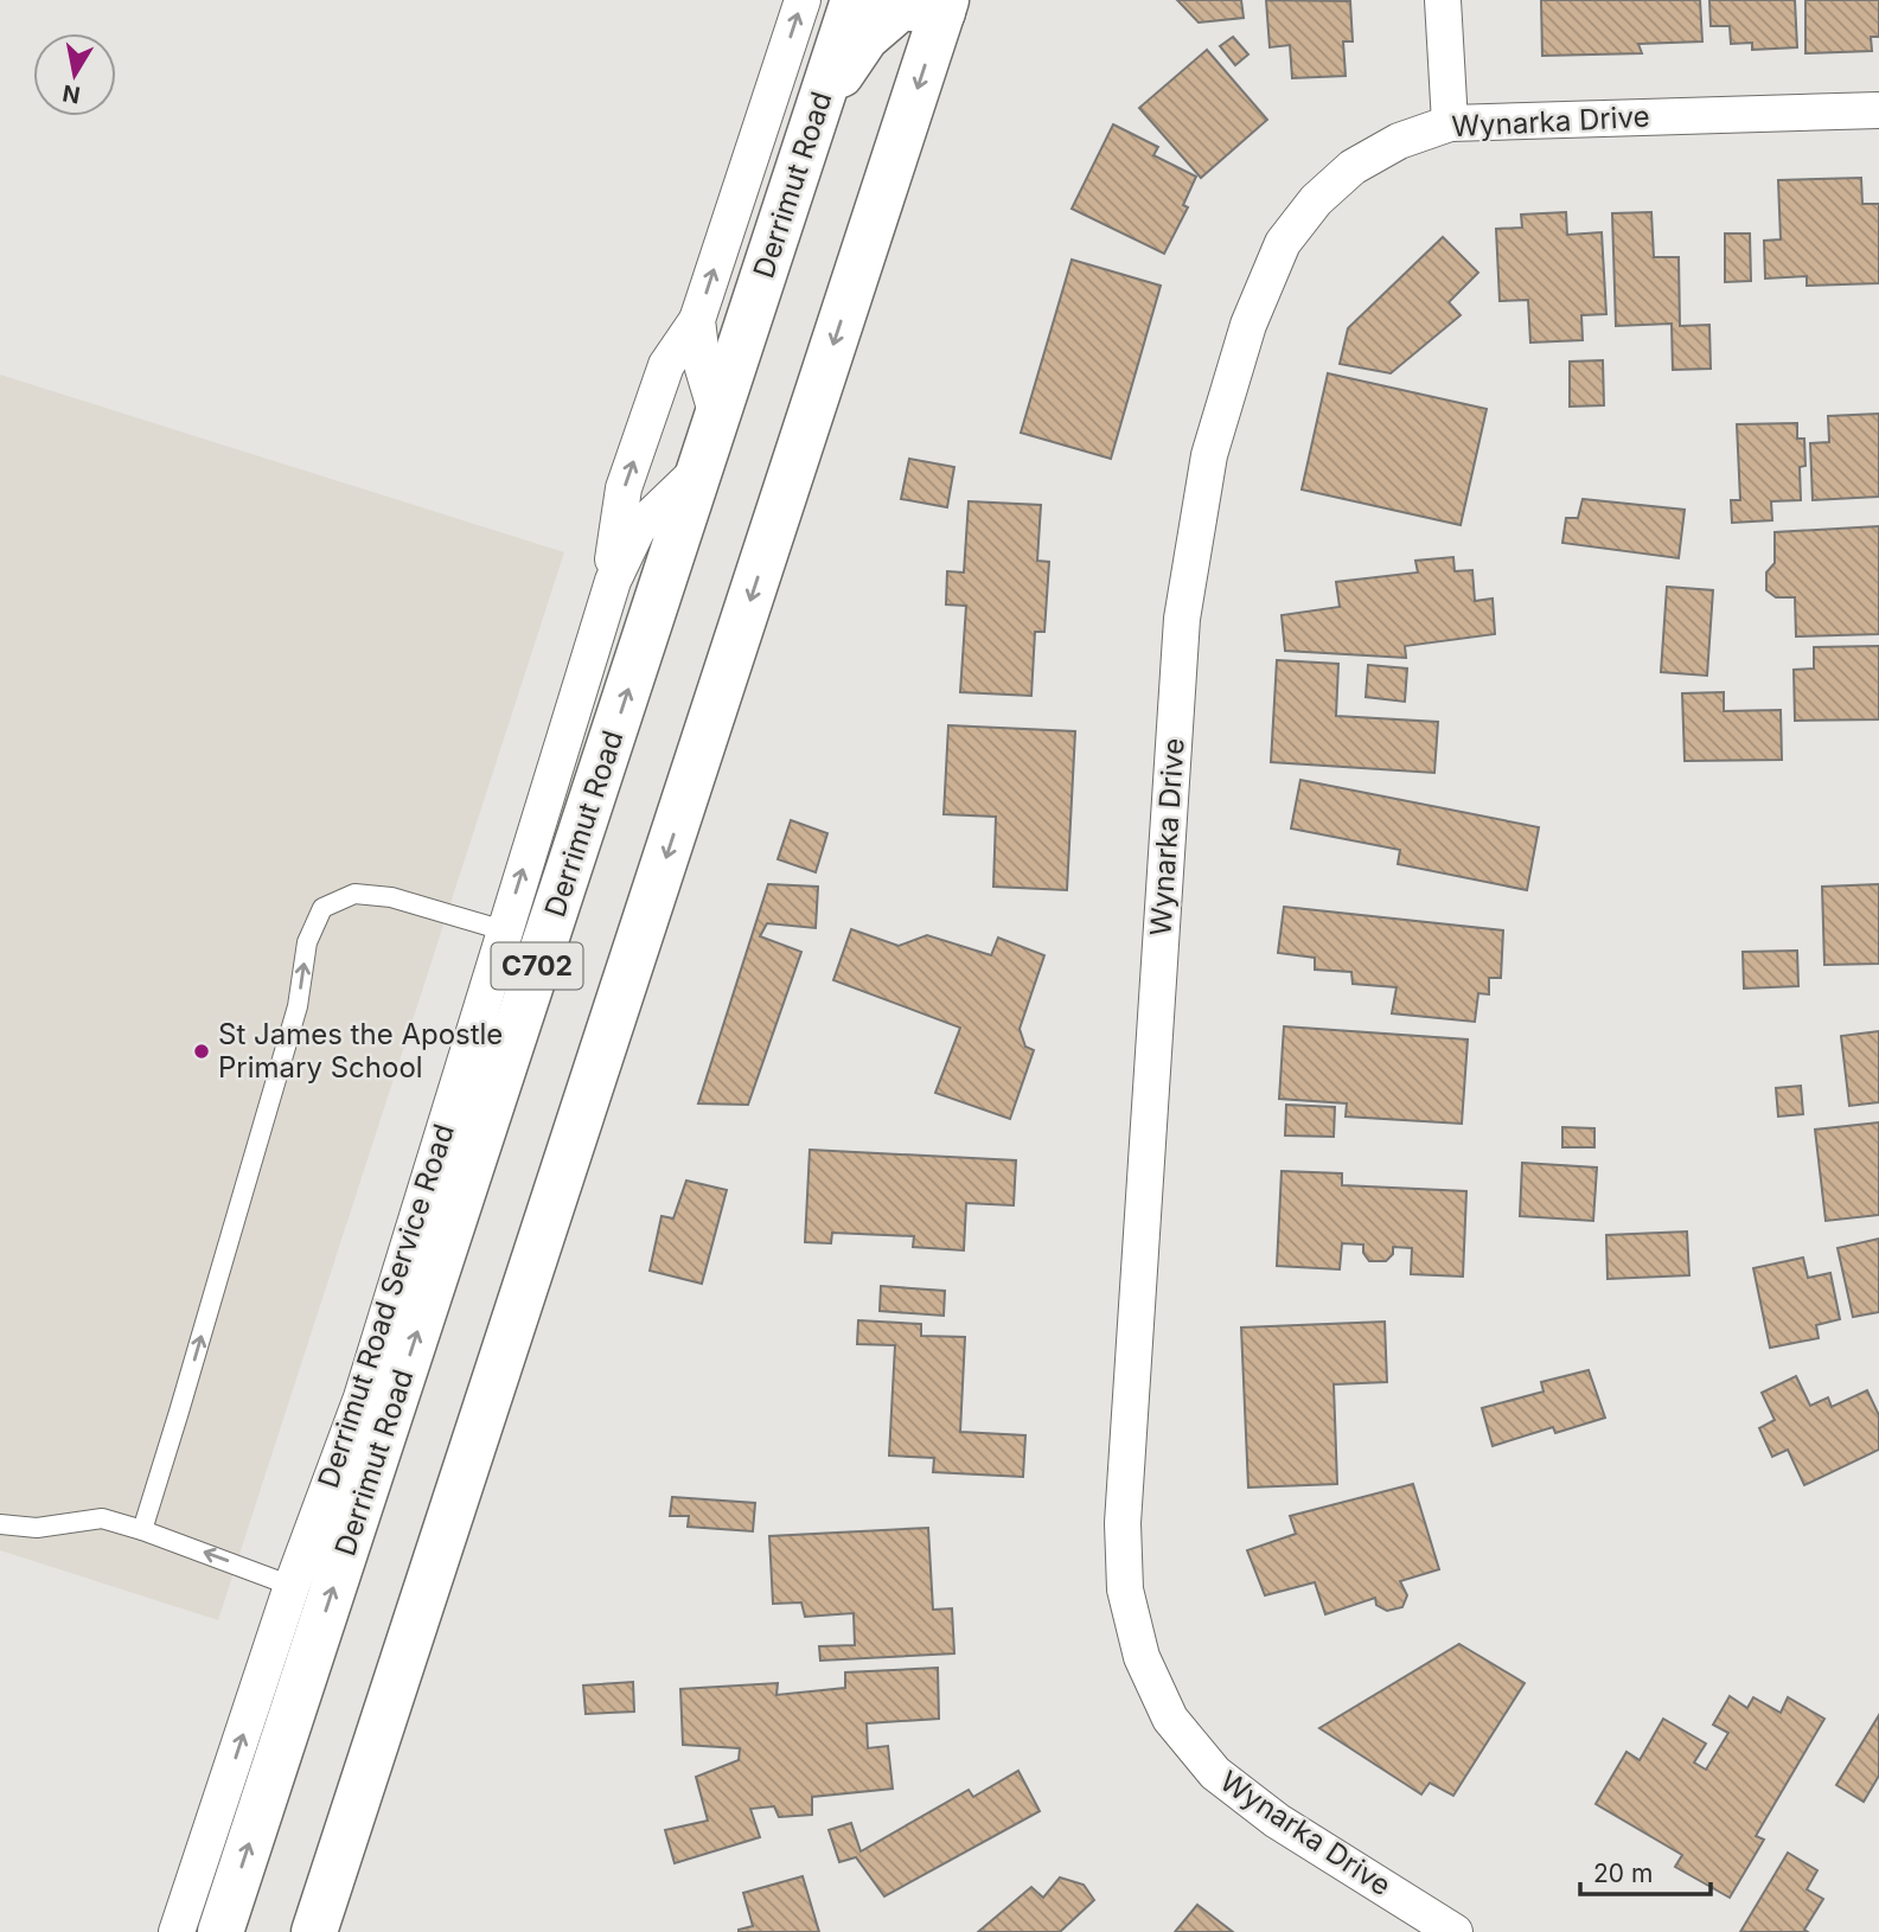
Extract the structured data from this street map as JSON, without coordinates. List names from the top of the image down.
{
  "streets": {
    "highway": ["Derrimut Road", "C702"],
    "street": ["Wynarka Drive", "Derrimut Road Service Road"]
  },
  "crossings": [
    ["Derrimut Road", "Derrimut Road Service Road"]
  ],
  "one_way": ["Derrimut Road Service Road"],
  "places": ["St James the Apostle Primary School"],
  "scale_bar": "20 m",
  "north": "bottom"
}
